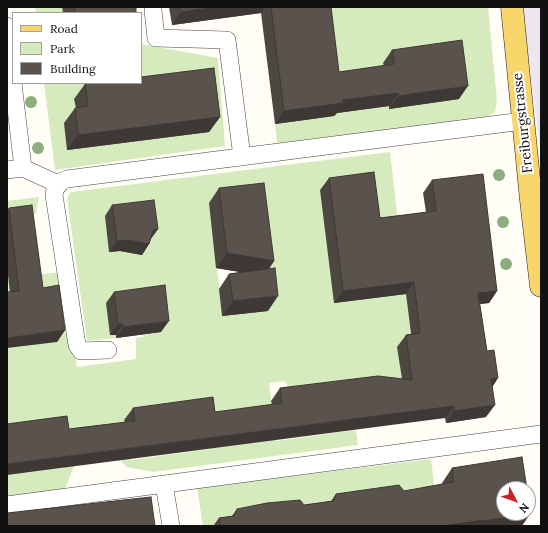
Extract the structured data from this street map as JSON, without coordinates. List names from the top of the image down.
{
  "streets": {
    "main road": ["Freiburgstrasse"]
  },
  "legend": ["Road", "Park", "Building"],
  "north": "bottom right"
}
